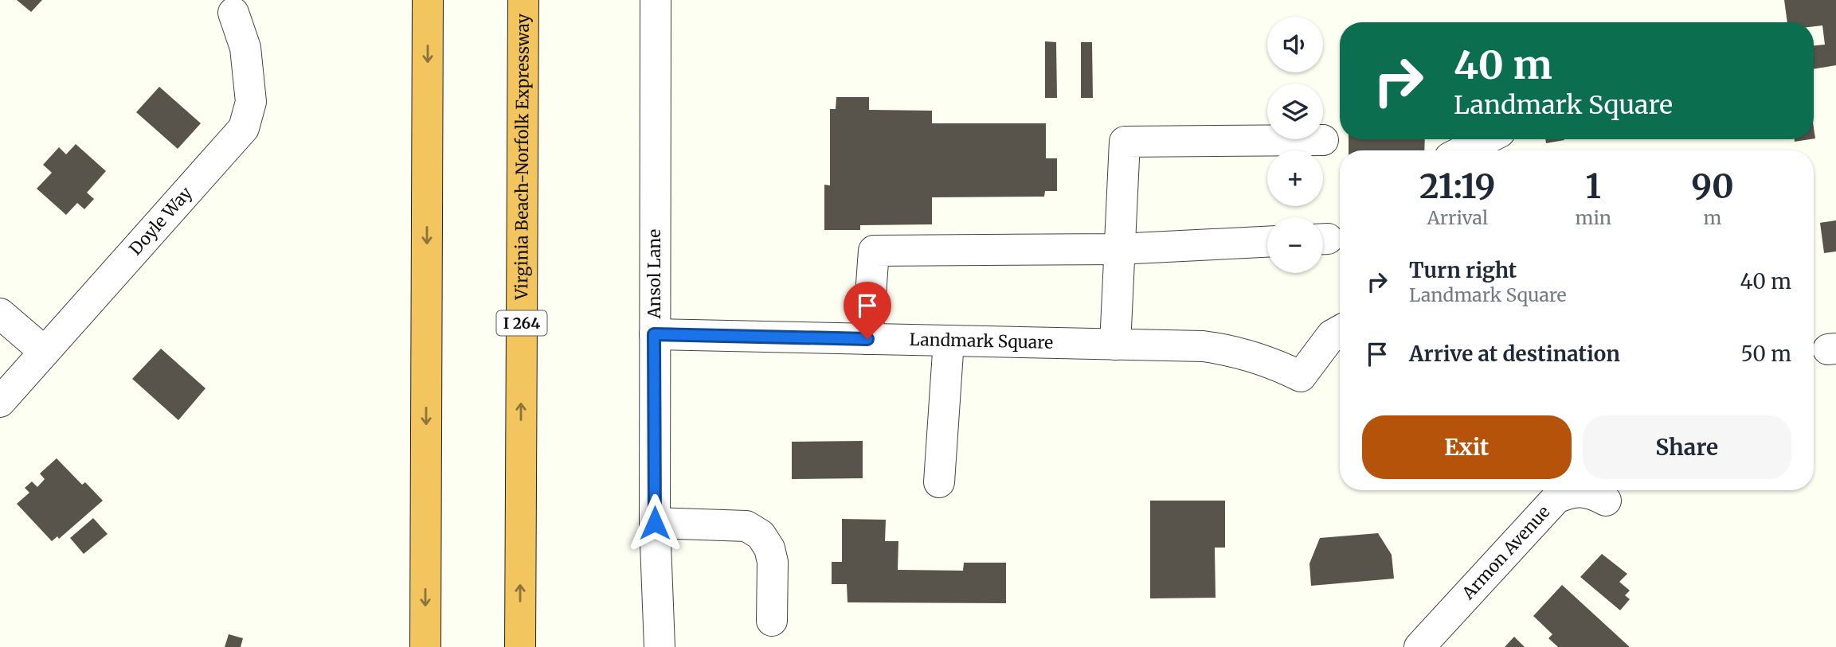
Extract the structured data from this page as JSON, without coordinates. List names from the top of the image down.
{
  "streets": {
    "highway": ["Virginia Beach-Norfolk Expressway", "I 264"],
    "street": [
      "Doyle Way",
      "Ansol Lane",
      "Landmark Square",
      "Armon Avenue"
    ]
  },
  "crossings": [
    ["Ansol Lane", "Landmark Square"]
  ],
  "page": {
    "map_buttons": ["+", "−"],
    "turn": ["40 m", "Landmark Square"],
    "eta": [
      "21:19",
      "Arrival",
      "1",
      "min",
      "90",
      "m"
    ],
    "list": [
      {
        "name": "Turn right",
        "note": "Landmark Square",
        "value": "40 m"
      },
      {
        "name": "Arrive at destination",
        "value": "50 m"
      }
    ],
    "buttons": ["Exit", "Share"]
  }
}
